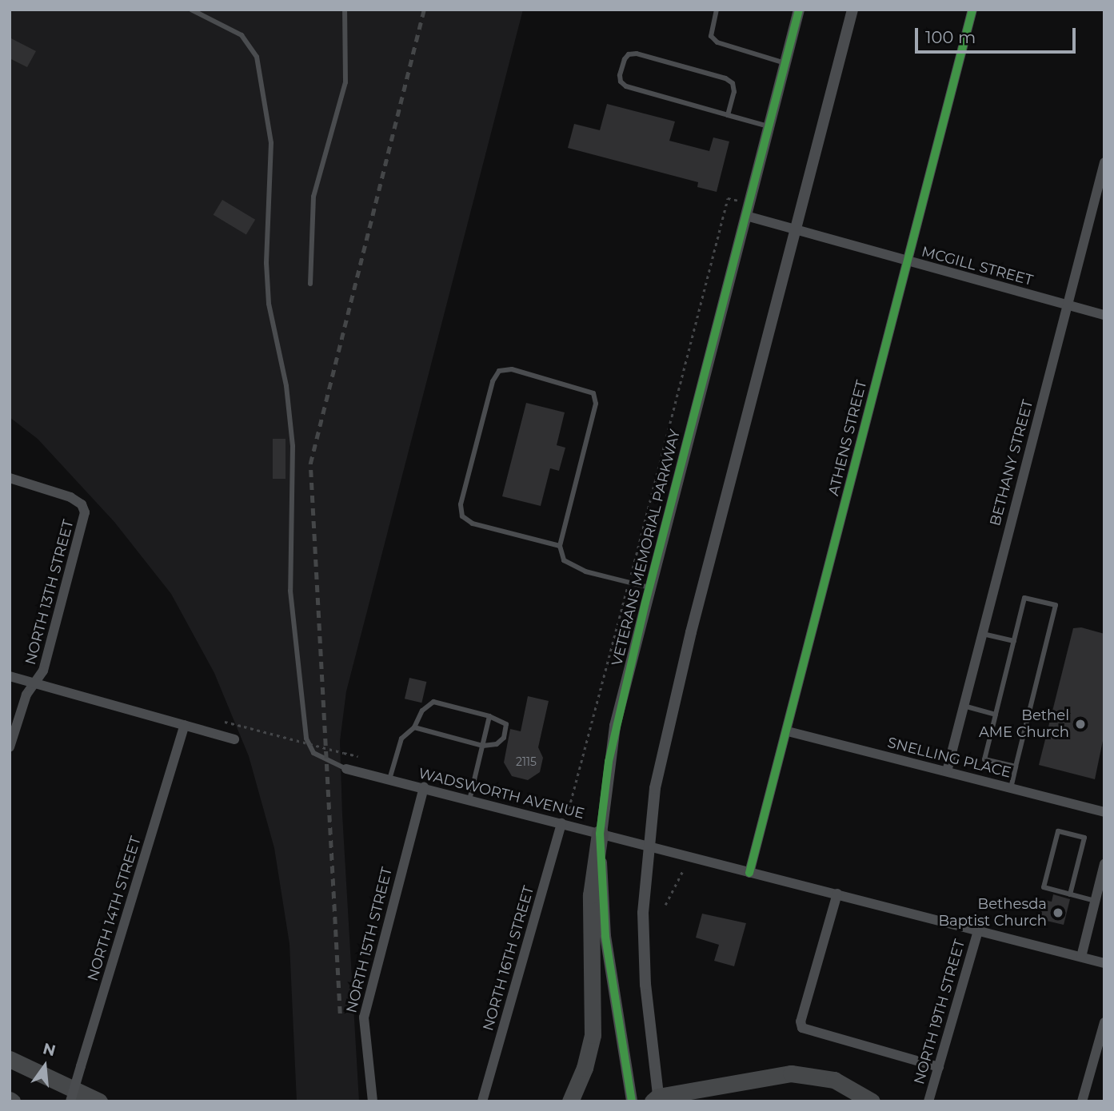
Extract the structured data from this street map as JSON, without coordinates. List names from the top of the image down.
{
  "streets": {
    "street": [
      "MCGILL STREET",
      "ATHENS STREET",
      "BETHANY STREET",
      "VETERANS MEMORIAL PARKWAY",
      "NORTH 13TH STREET",
      "SNELLING PLACE",
      "WADSWORTH AVENUE",
      "NORTH 14TH STREET",
      "NORTH 15TH STREET",
      "NORTH 16TH STREET",
      "NORTH 19TH STREET"
    ]
  },
  "crossings": [
    ["MCGILL STREET", "ATHENS STREET"],
    ["MCGILL STREET", "BETHANY STREET"],
    ["MCGILL STREET", "VETERANS MEMORIAL PARKWAY"],
    ["ATHENS STREET", "SNELLING PLACE"],
    ["ATHENS STREET", "WADSWORTH AVENUE"],
    ["BETHANY STREET", "SNELLING PLACE"],
    ["VETERANS MEMORIAL PARKWAY", "WADSWORTH AVENUE"],
    ["WADSWORTH AVENUE", "NORTH 15TH STREET"],
    ["WADSWORTH AVENUE", "NORTH 16TH STREET"],
    ["WADSWORTH AVENUE", "NORTH 19TH STREET"]
  ],
  "places": ["Bethel AME Church", "Bethesda Baptist Church"],
  "house_numbers": ["2115"],
  "scale_bar": "100 m",
  "north": "top"
}
